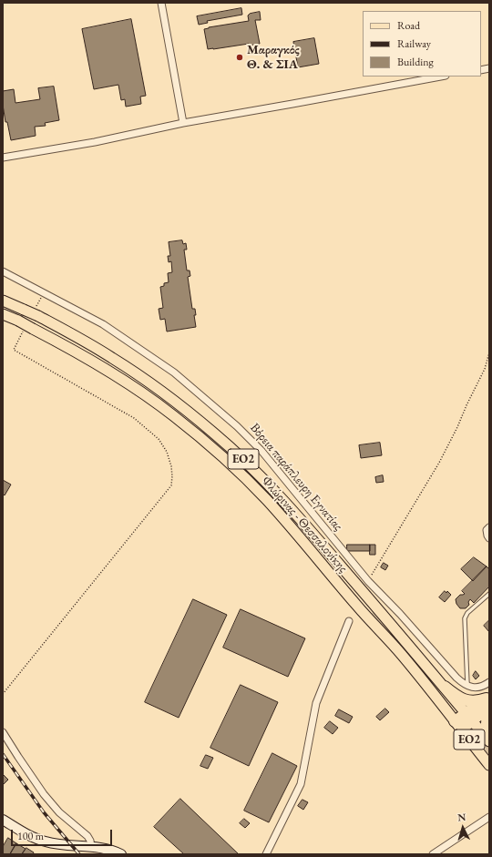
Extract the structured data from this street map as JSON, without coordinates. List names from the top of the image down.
{
  "streets": {
    "main road": ["ΕΟ2", "Φλώρινας - Θεσσαλονίκης"],
    "street": ["Βόρεια παράπλευρη Εγνατίας"]
  },
  "places": ["Μαραγκός Θ. & ΣΙΑ"],
  "legend": ["Road", "Railway", "Building"],
  "scale_bar": "100 m",
  "north": "top"
}
